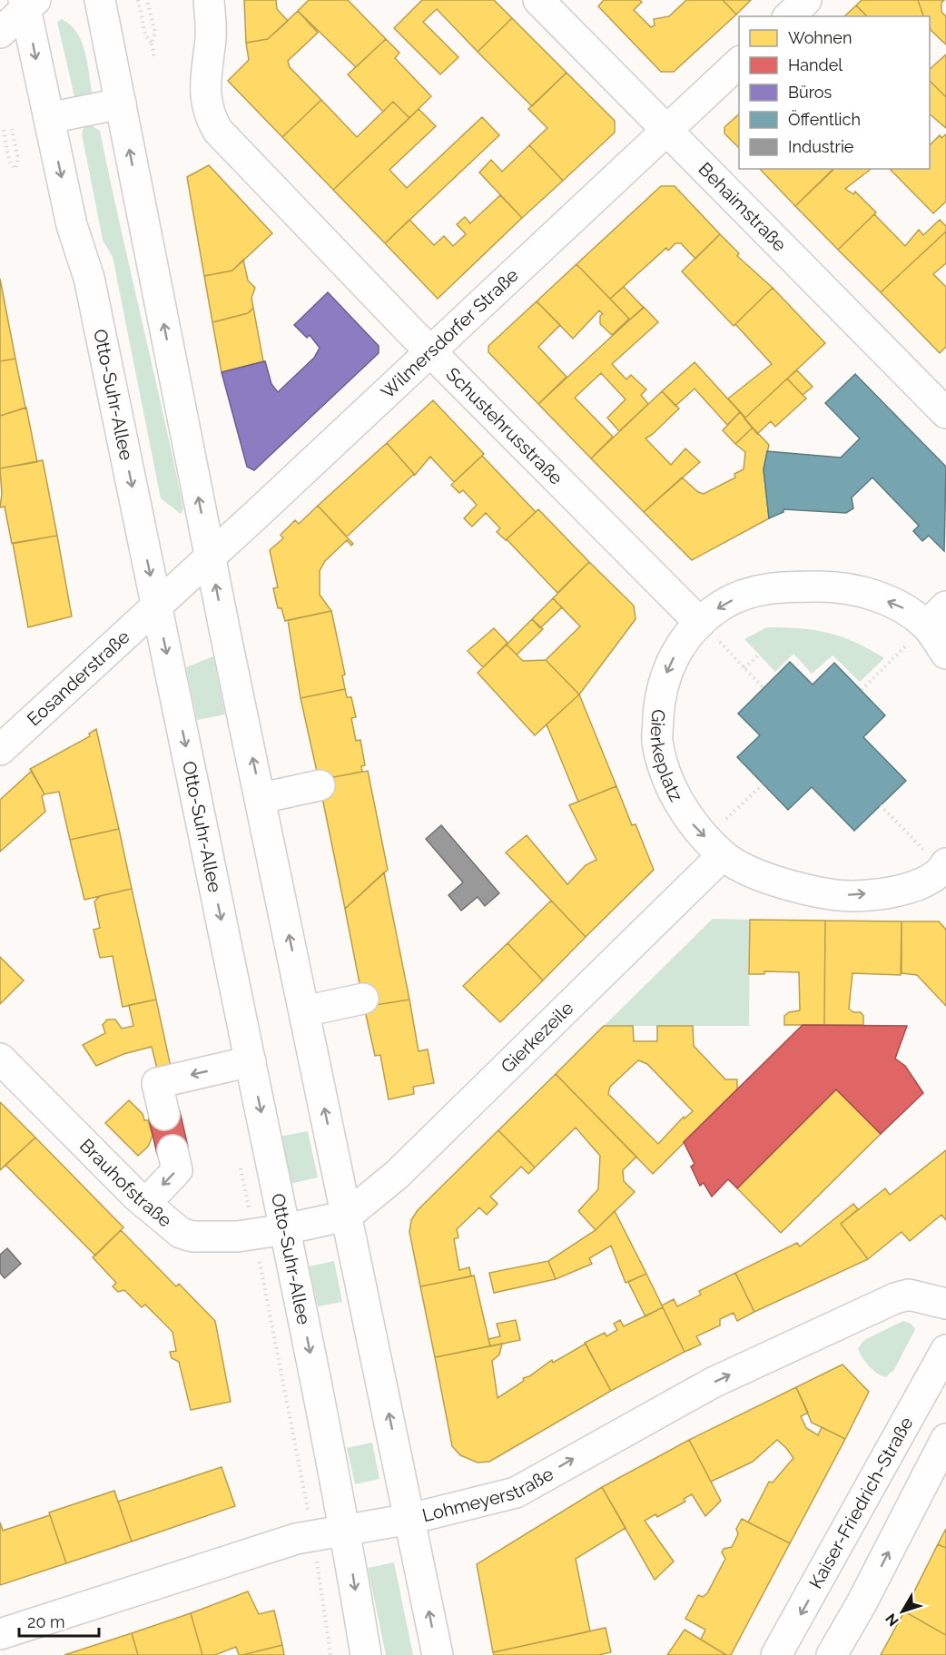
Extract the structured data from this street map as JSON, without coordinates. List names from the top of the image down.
{
  "streets": {
    "street": [
      "Behaimstraße",
      "Wilmersdorfer Straße",
      "Otto-Suhr-Allee",
      "Schustehrusstraße",
      "Eosanderstraße",
      "Gierkeplatz",
      "Gierkezeile",
      "Brauhofstraße",
      "Lohmeyerstraße",
      "Kaiser-Friedrich-Straße"
    ]
  },
  "crossings": [
    ["Behaimstraße", "Wilmersdorfer Straße"],
    ["Wilmersdorfer Straße", "Otto-Suhr-Allee"],
    ["Wilmersdorfer Straße", "Schustehrusstraße"],
    ["Wilmersdorfer Straße", "Eosanderstraße"],
    ["Otto-Suhr-Allee", "Eosanderstraße"],
    ["Otto-Suhr-Allee", "Brauhofstraße"],
    ["Otto-Suhr-Allee", "Lohmeyerstraße"],
    ["Schustehrusstraße", "Gierkeplatz"],
    ["Gierkeplatz", "Gierkezeile"],
    ["Gierkezeile", "Brauhofstraße"]
  ],
  "one_way": ["Lohmeyerstraße"],
  "legend": [
    "Wohnen",
    "Handel",
    "Büros",
    "Öffentlich",
    "Industrie"
  ],
  "scale_bar": "20 m",
  "north": "bottom left"
}
